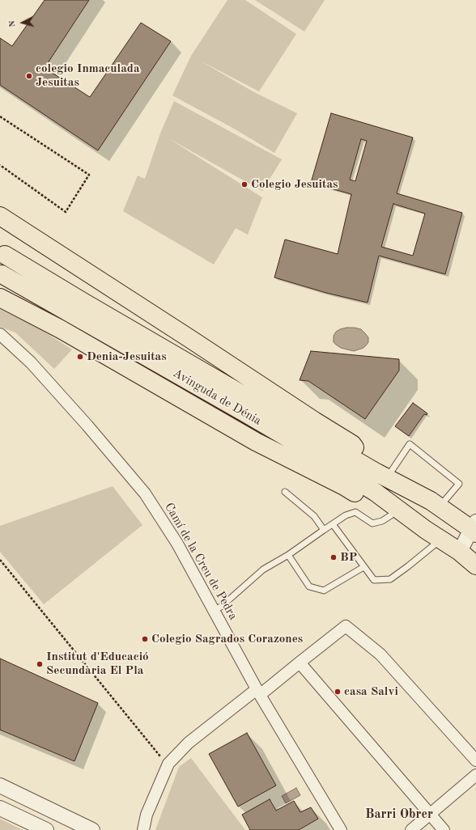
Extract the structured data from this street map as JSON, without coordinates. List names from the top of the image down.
{
  "streets": {
    "main road": ["Avinguda de Dénia"],
    "street": ["Camí de la Creu de Pedra"]
  },
  "districts": ["Barri Obrer"],
  "places": [
    "colegio Inmaculada Jesuitas",
    "Colegio Jesuitas",
    "Denia-Jesuitas",
    "BP",
    "Colegio Sagrados Corazones",
    "Institut d'Educació Secundària El Pla",
    "casa Salvi"
  ],
  "north": "left"
}
